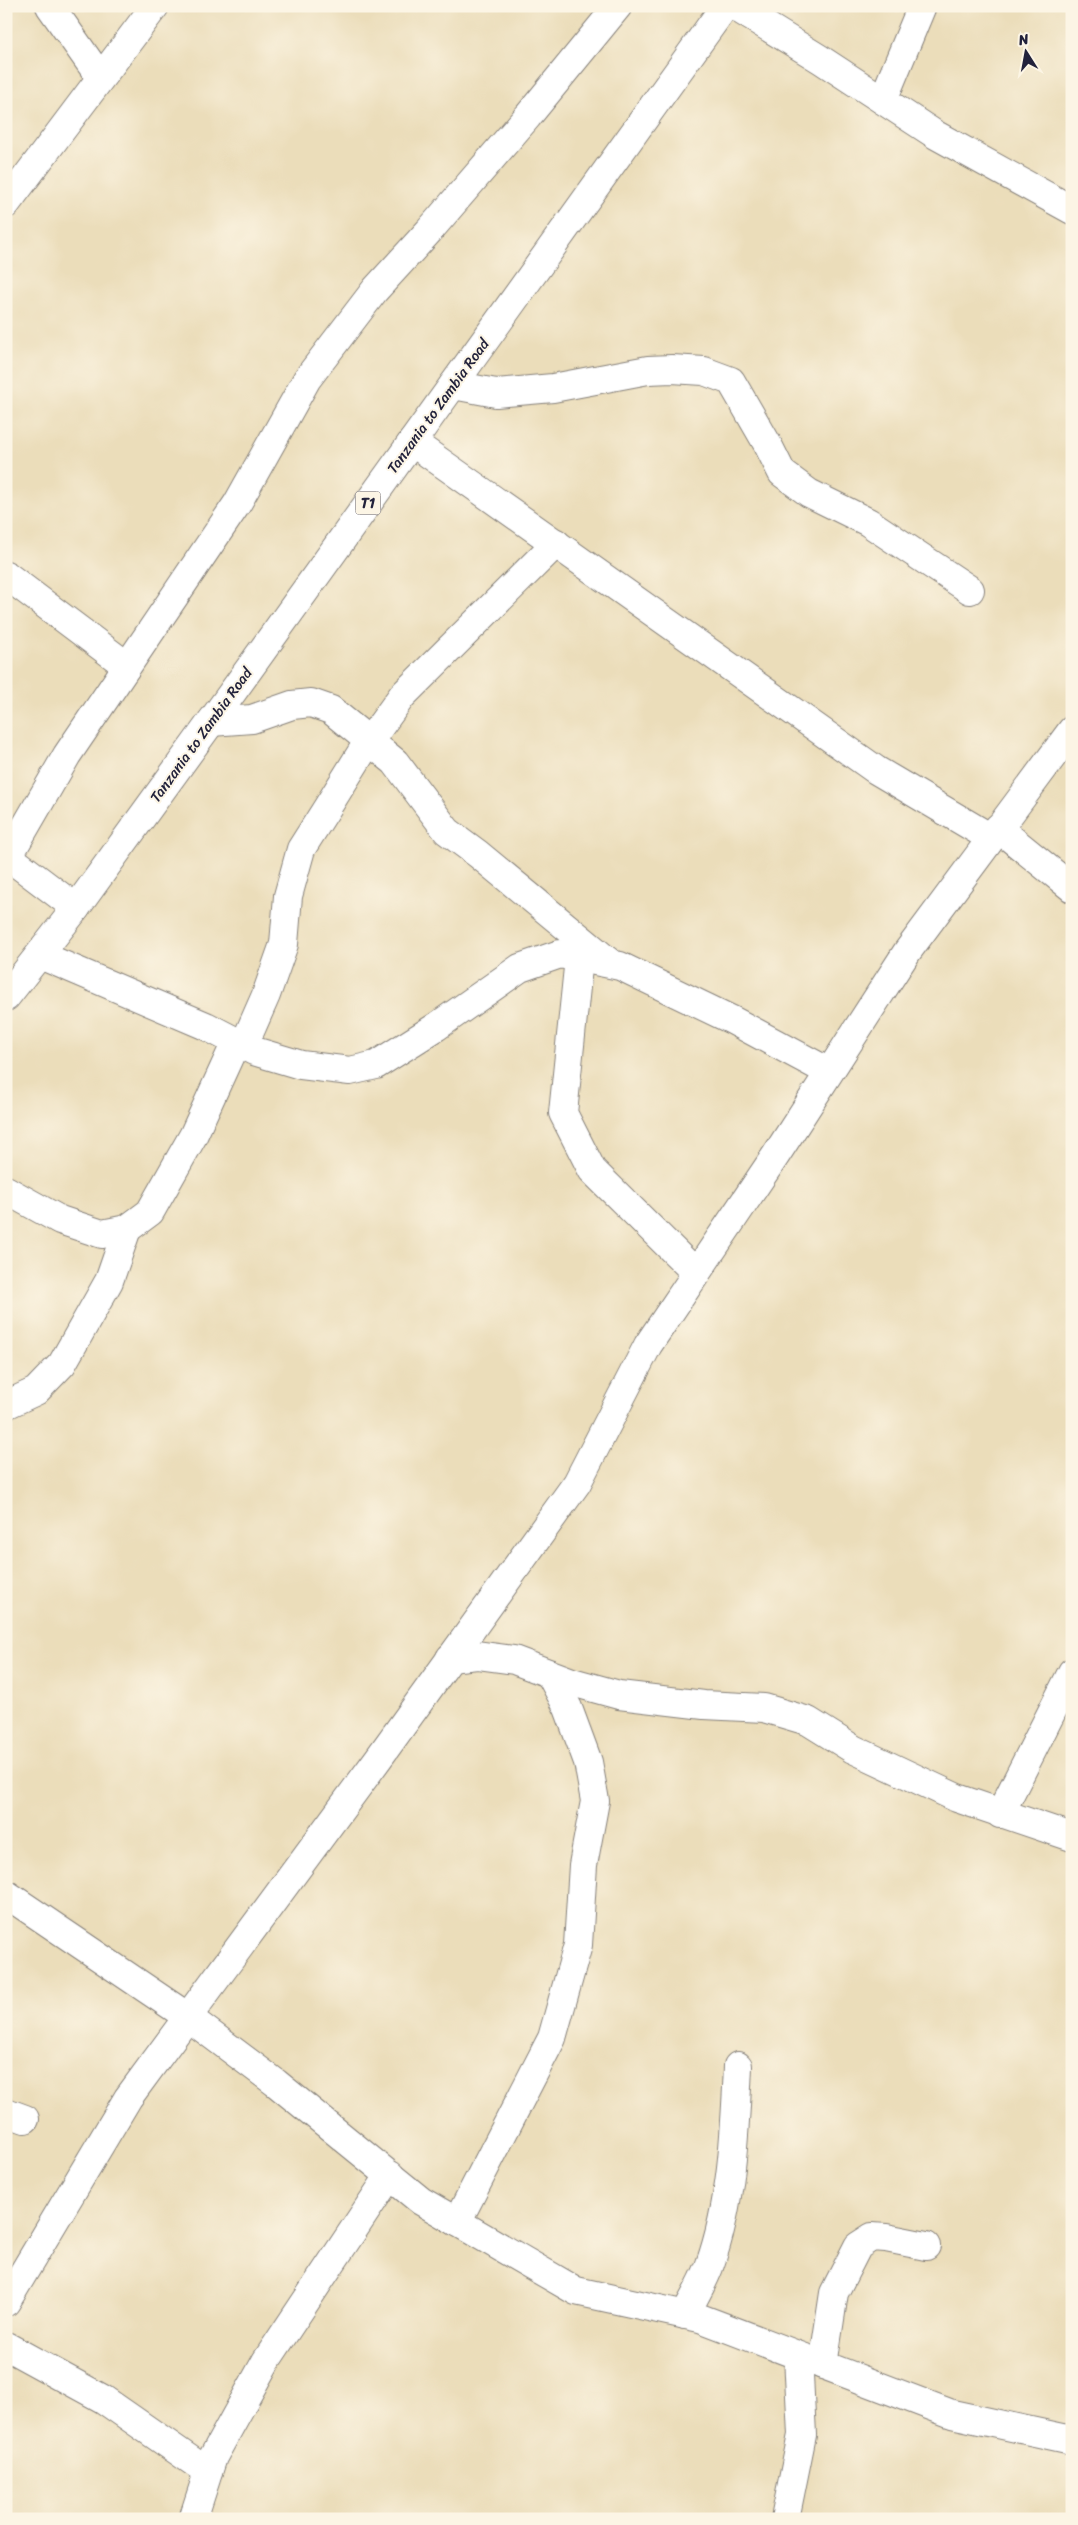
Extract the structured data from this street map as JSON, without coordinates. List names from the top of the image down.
{
  "streets": {
    "main road": ["Tanzania to Zambia Road", "T1"]
  },
  "north": "top"
}
